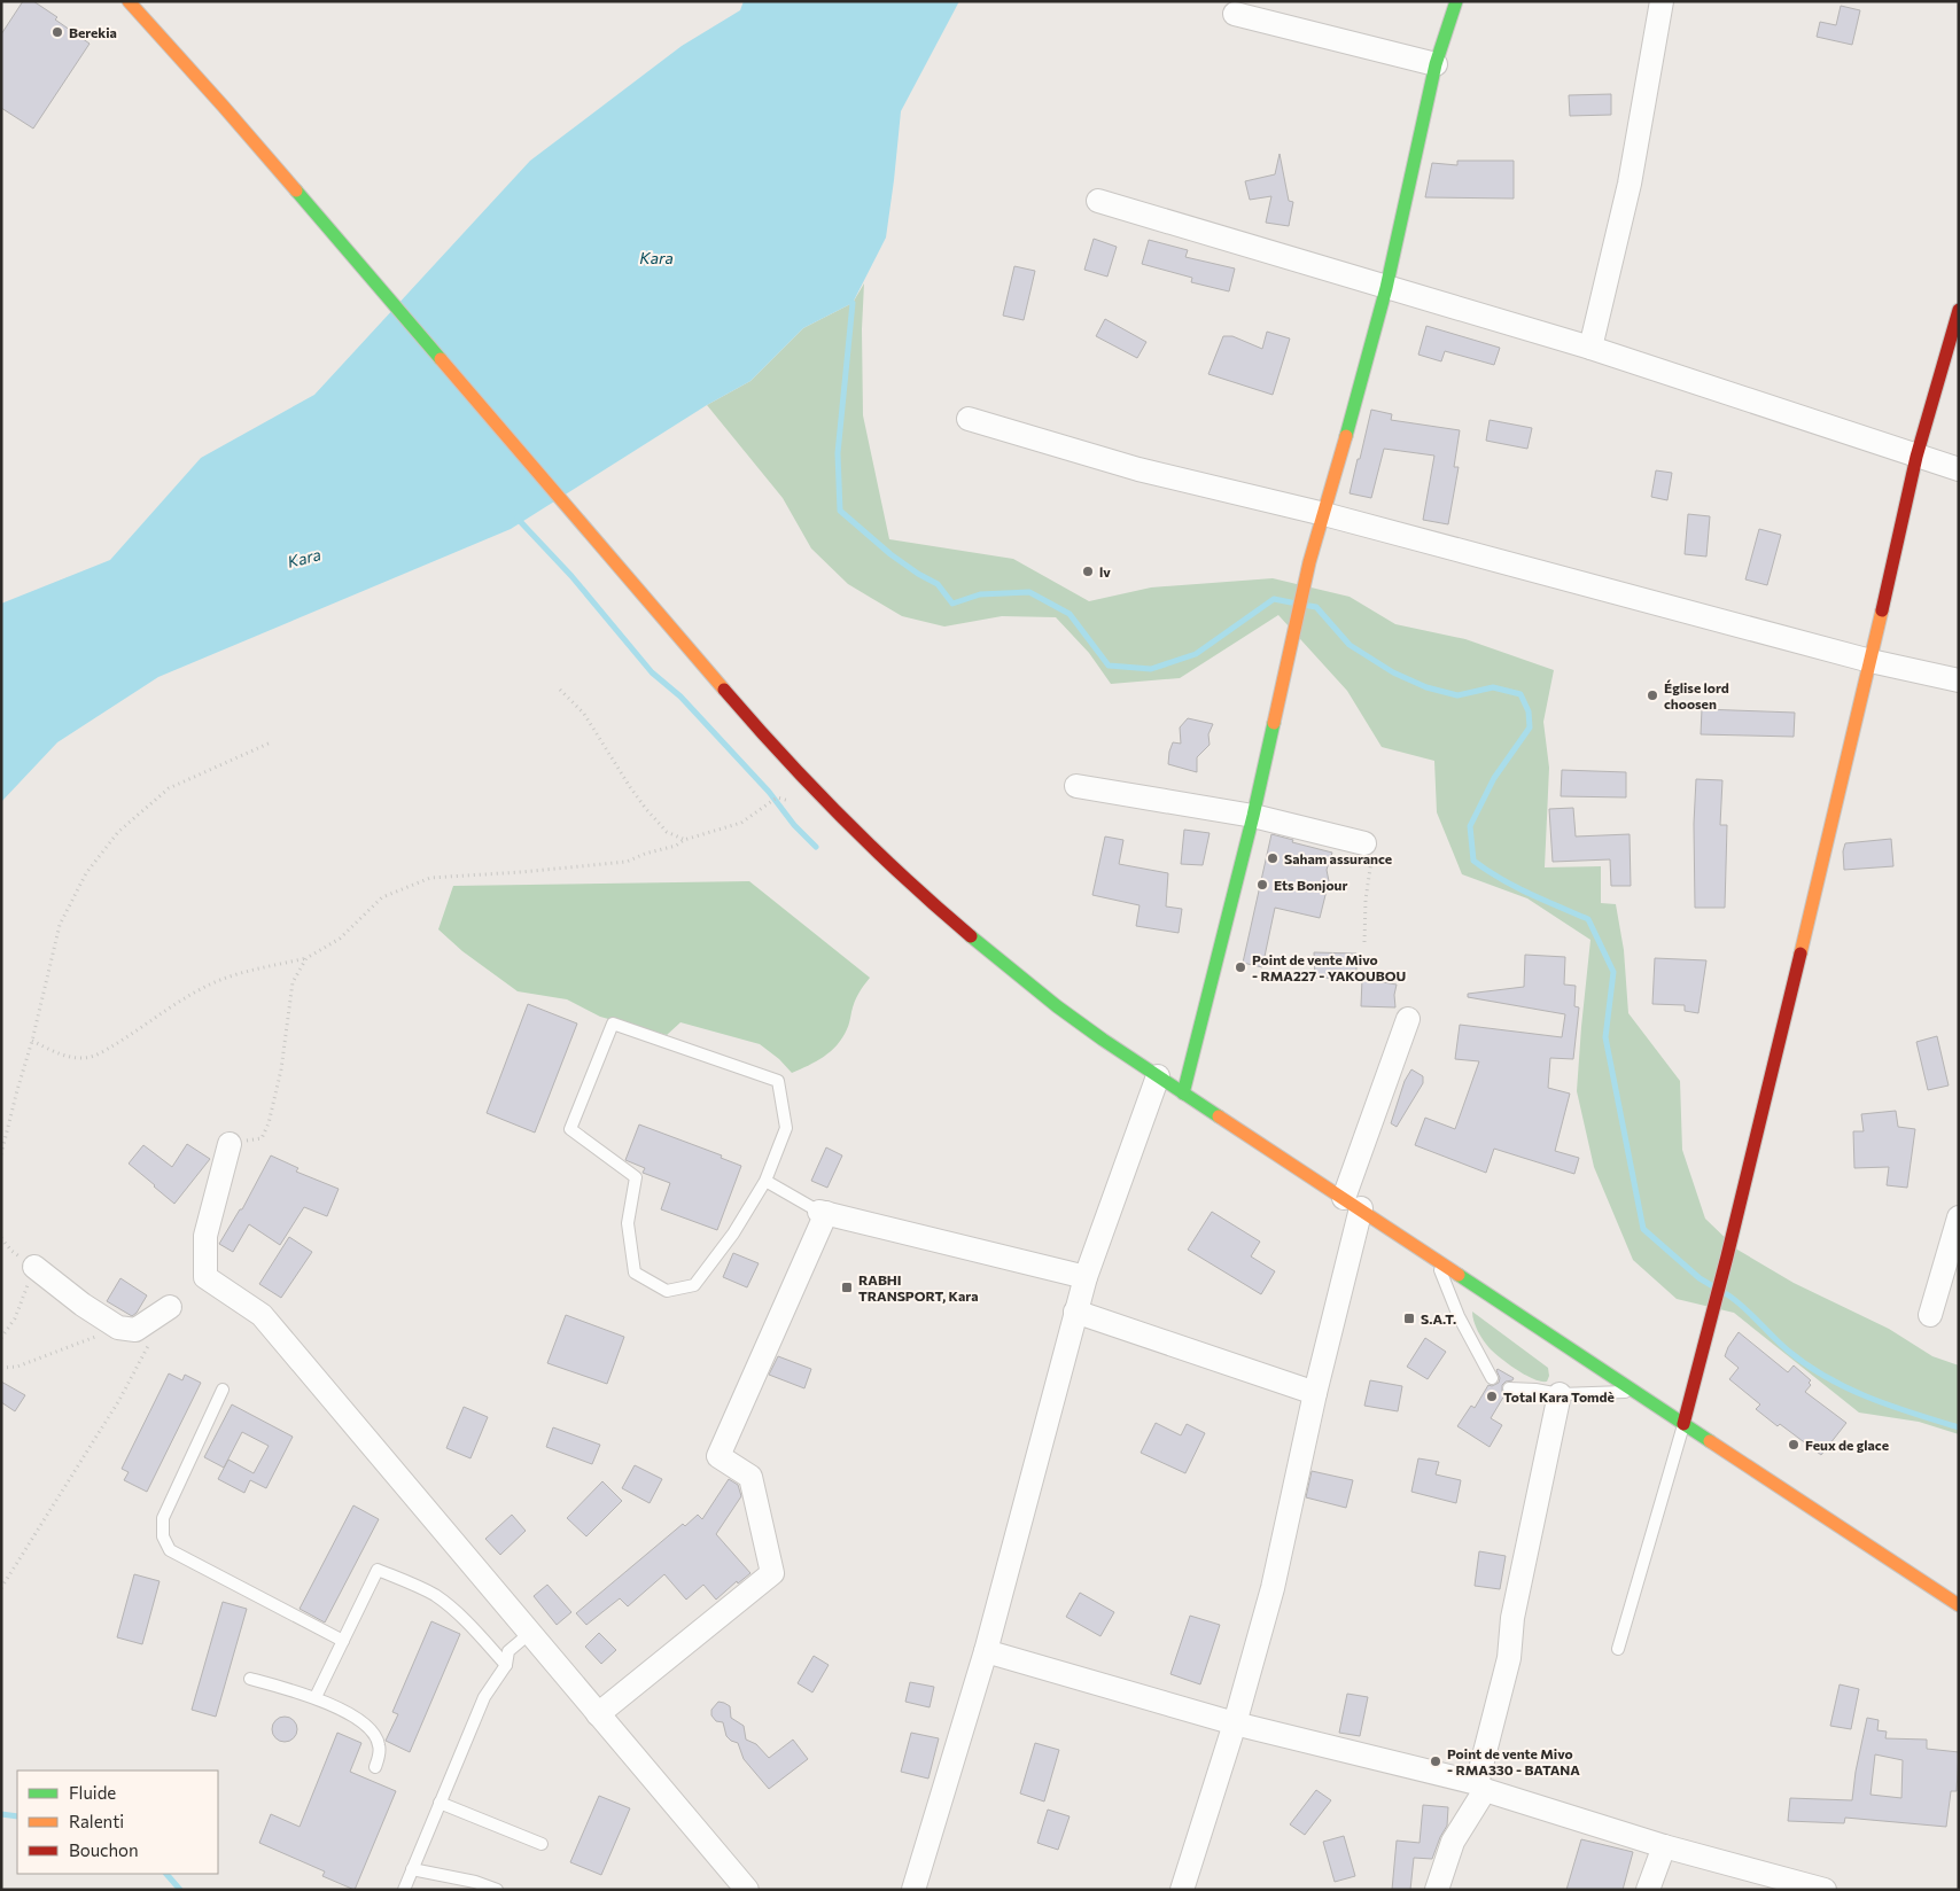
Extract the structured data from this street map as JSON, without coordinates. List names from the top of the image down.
{
  "water": ["Kara"],
  "places": {
    "other": [
      "Berekia",
      "lv",
      "Église lord choosen",
      "Saham assurance",
      "Ets Bonjour",
      "Point de vente Mivo - RMA227 - YAKOUBOU",
      "Total Kara Tomdè",
      "Feux de glace",
      "Point de vente Mivo - RMA330 - BATANA"
    ],
    "transit": ["RABHI TRANSPORT, Kara", "S.A.T."]
  },
  "legend": ["Fluide", "Ralenti", "Bouchon"]
}
